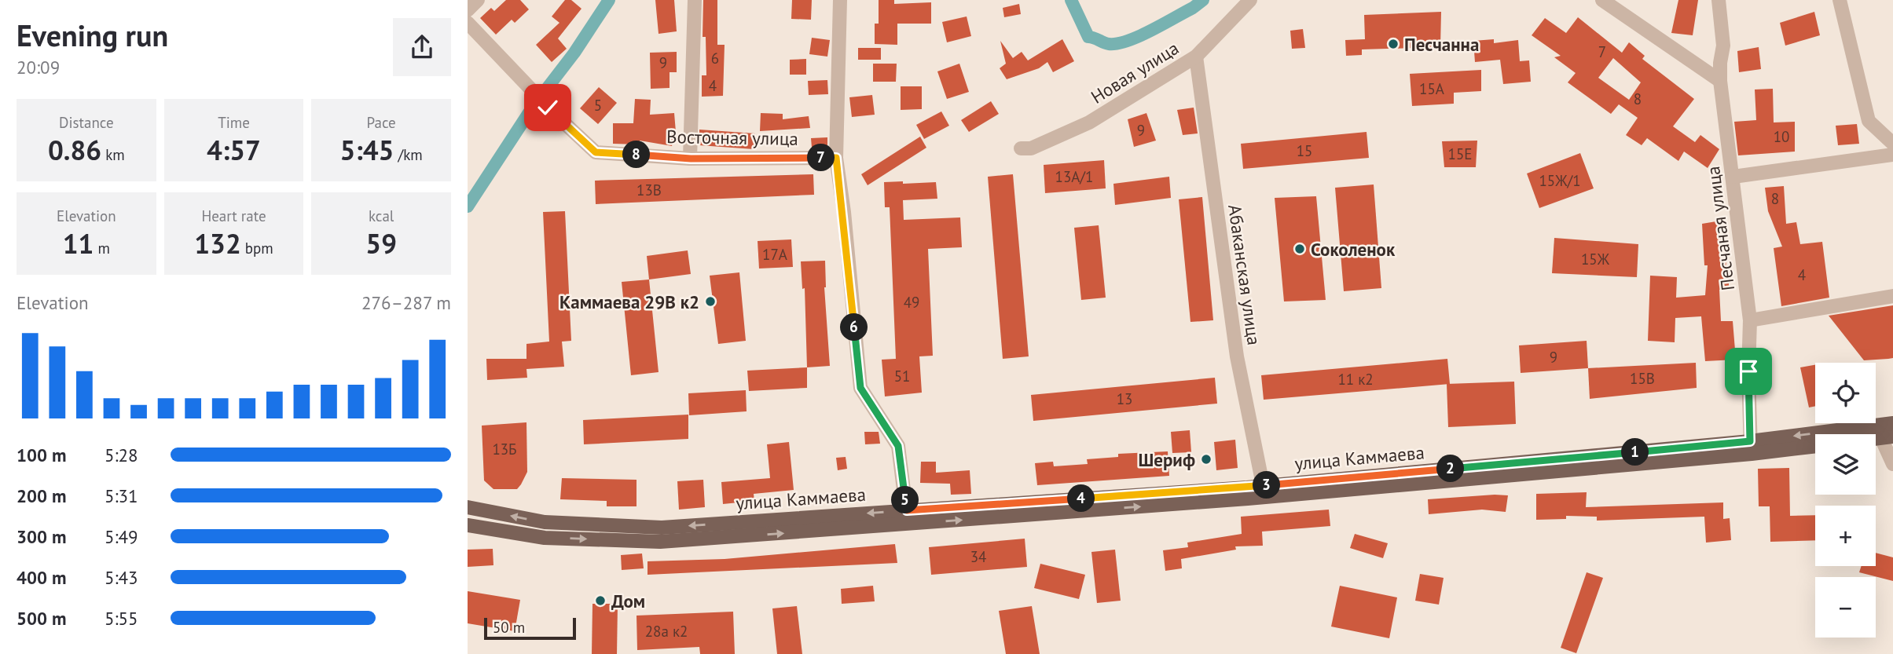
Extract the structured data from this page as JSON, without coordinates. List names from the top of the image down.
{
  "streets": {
    "main road": ["улица Каммаева"],
    "street": [
      "Новая улица",
      "Восточная улица",
      "Песчаная улица",
      "Абаканская улица"
    ]
  },
  "crossings": [
    ["Новая улица", "Абаканская улица"],
    ["Песчаная улица", "улица Каммаева"],
    ["Абаканская улица", "улица Каммаева"]
  ],
  "places": [
    "Песчанна",
    "Соколенок",
    "Каммаева 29В к2",
    "Шериф",
    "Дом"
  ],
  "house_numbers": [
    "7",
    "6",
    "9",
    "4",
    "15А",
    "8",
    "5",
    "9",
    "10",
    "15",
    "15Е",
    "13А/1",
    "15Ж/1",
    "13В",
    "8",
    "17А",
    "15Ж",
    "4",
    "49",
    "9",
    "51",
    "15В",
    "11 к2",
    "13",
    "13Б",
    "34",
    "28а к2"
  ],
  "scale_bar": "50 m",
  "page": {
    "heading": ["Evening run", "20:09"],
    "stats": [
      ["Distance", "0.86 km"],
      ["Time", "4:57"],
      ["Pace", "5:45 /km"],
      ["Elevation", "11 m"],
      ["Heart rate", "132 bpm"],
      ["kcal", "59"]
    ],
    "pins": [
      "8",
      "7",
      "6",
      "1",
      "2",
      "3",
      "4",
      "5"
    ],
    "chart": ["Elevation", "276–287 m"],
    "map_buttons": ["+", "−"],
    "list": [
      {
        "name": "100 m",
        "note": "5:28"
      },
      {
        "name": "200 m",
        "note": "5:31"
      },
      {
        "name": "300 m",
        "note": "5:49"
      },
      {
        "name": "400 m",
        "note": "5:43"
      },
      {
        "name": "500 m",
        "note": "5:55"
      }
    ],
    "scale": "50 m"
  }
}
